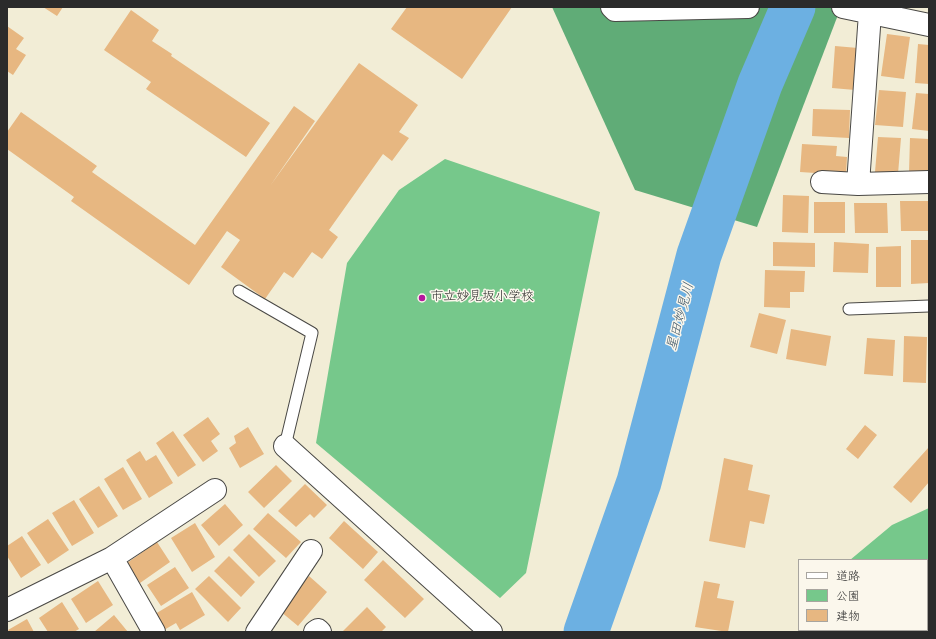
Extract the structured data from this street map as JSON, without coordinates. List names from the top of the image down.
{
  "water": ["星田妙見川"],
  "places": ["市立妙見坂小学校"],
  "legend": ["道路", "公園", "建物"]
}
